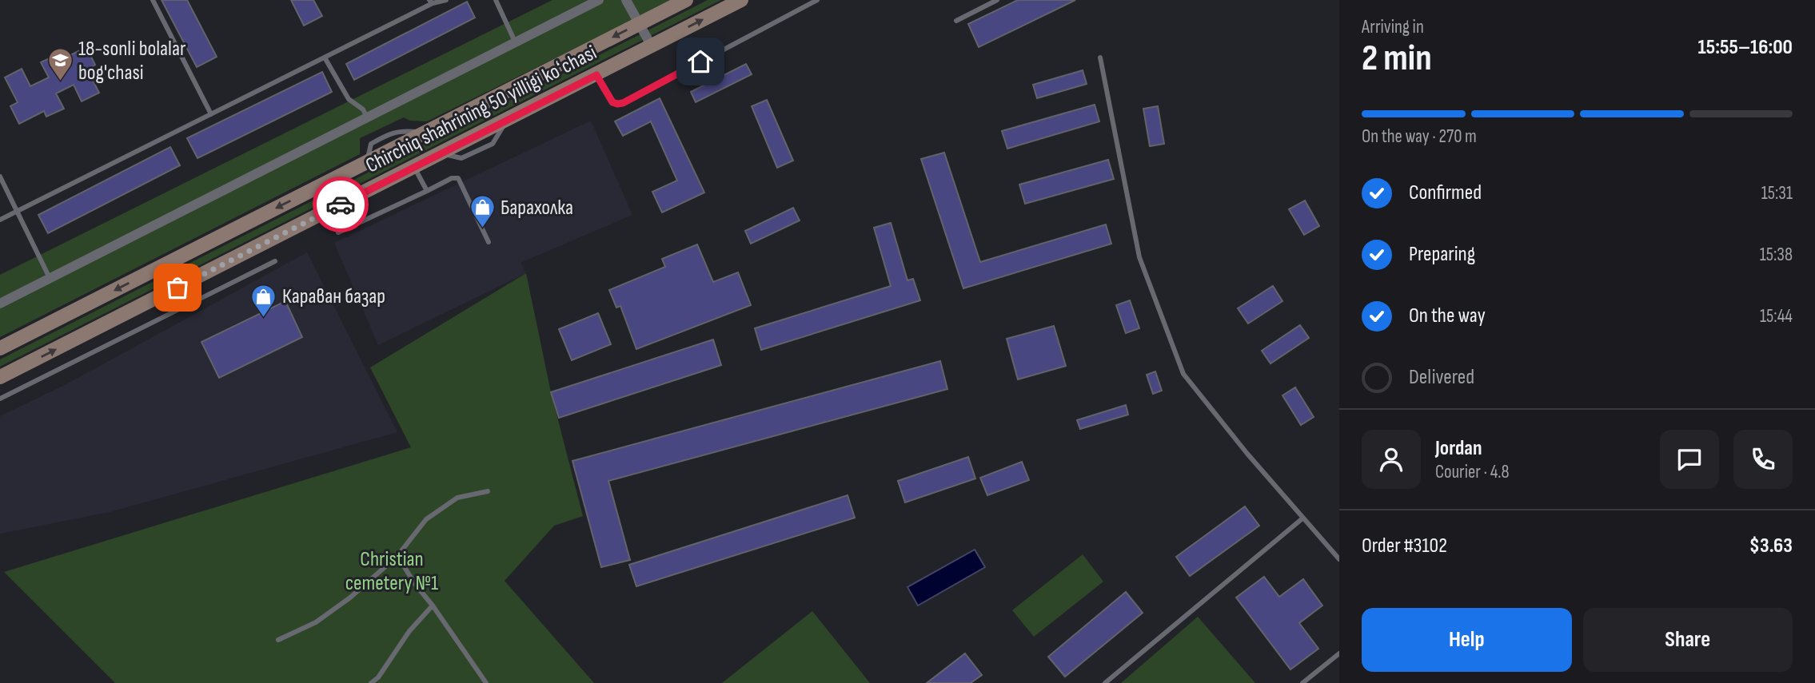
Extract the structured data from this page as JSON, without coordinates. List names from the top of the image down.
{
  "streets": {
    "main road": ["Chirchiq shahrining 50 yilligi koʻchasi"]
  },
  "parks": ["Christian cemetery №1"],
  "places": {
    "school or university": ["18-sonli bolalar bog'chasi"],
    "shop": ["Барахолка", "Караван базар"]
  },
  "page": {
    "heading": ["2 min", "Arriving in", "15:55–16:00"],
    "panel": [
      "Jordan",
      "Courier · 4.8",
      "Order #3102",
      "$3.63"
    ],
    "bar": "On the way · 270 m",
    "list": [
      ["Confirmed", "15:31"],
      ["Preparing", "15:38"],
      ["On the way", "15:44"],
      "Delivered"
    ],
    "buttons": ["Help", "Share"]
  }
}
